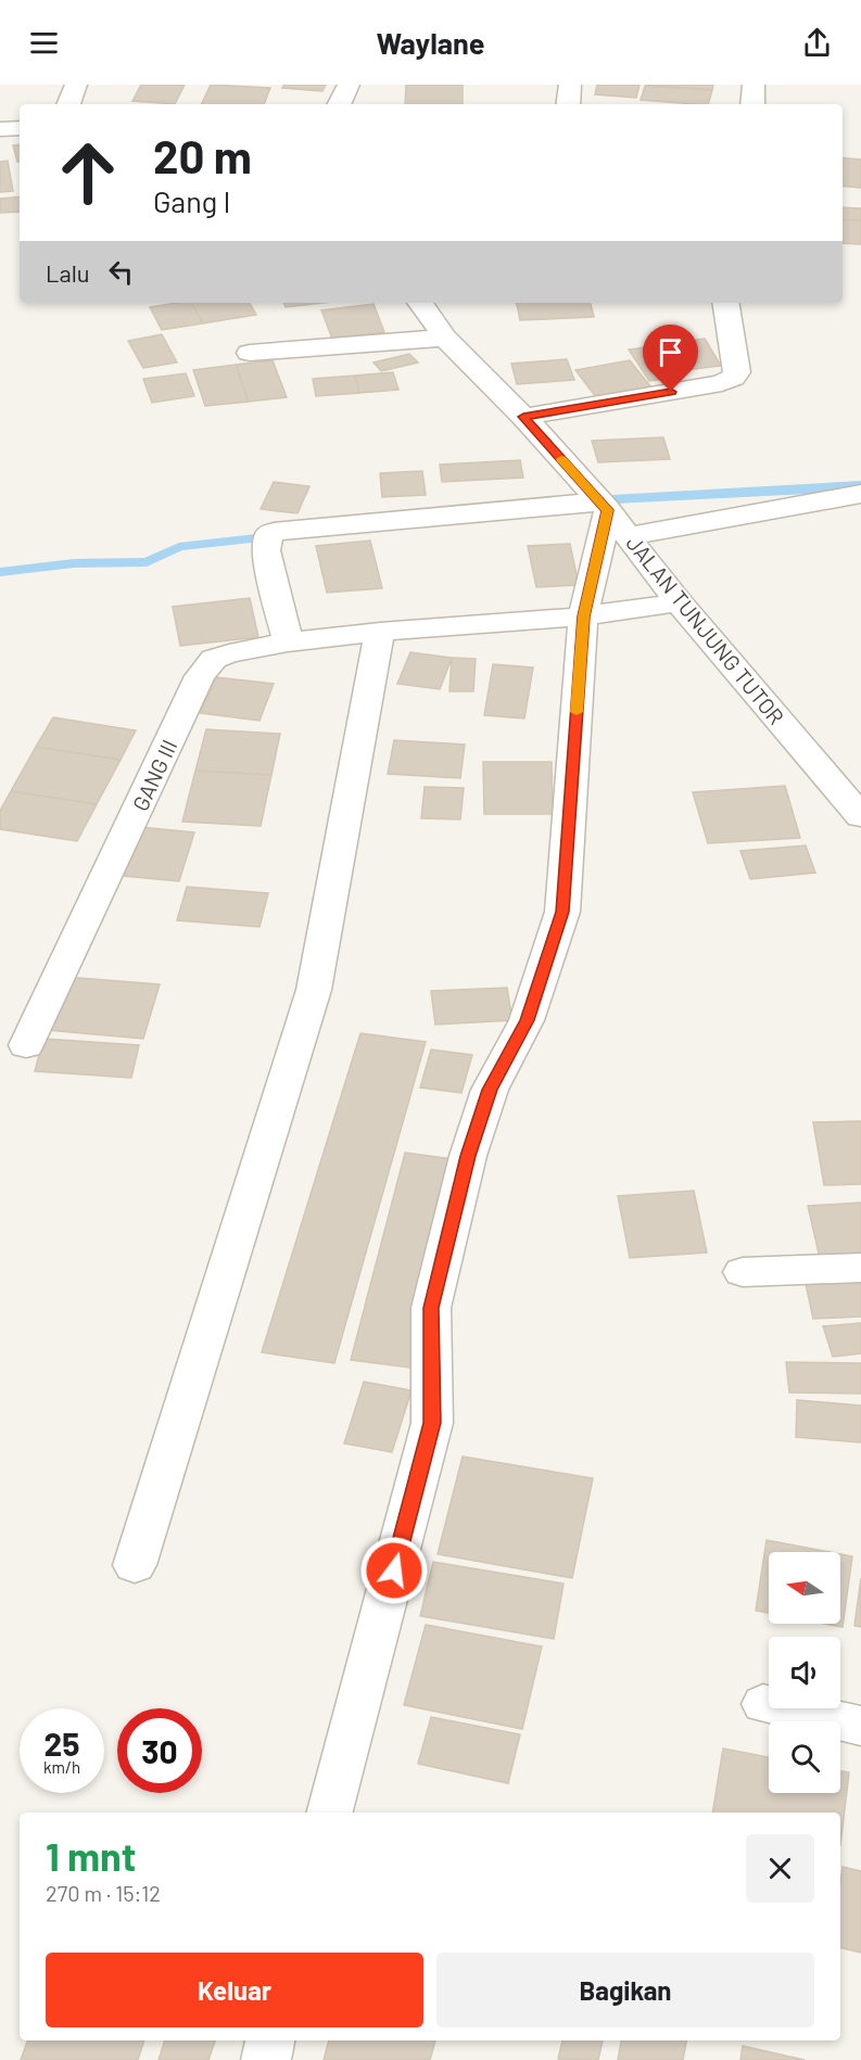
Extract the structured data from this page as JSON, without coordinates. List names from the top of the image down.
{
  "streets": {
    "street": ["JALAN TUNJUNG TUTOR", "GANG III"]
  },
  "crossings": [
    ["JALAN TUNJUNG TUTOR", "GANG III"]
  ],
  "north": "left",
  "page": {
    "header": "Waylane",
    "turn": ["20 m", "Gang I"],
    "then": "Lalu",
    "speed": "25 km/h",
    "limit": "30",
    "heading": ["1 mnt", "270 m · 15:12"],
    "buttons": ["Keluar", "Bagikan"]
  }
}
